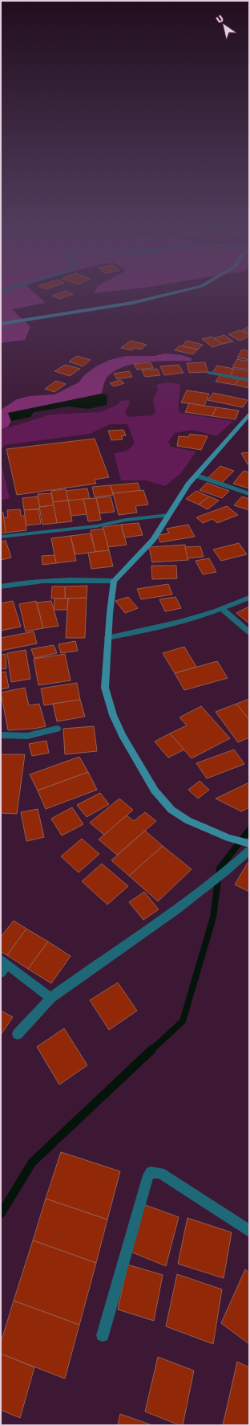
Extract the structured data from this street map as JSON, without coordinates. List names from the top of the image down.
{
  "north": "top left"
}
